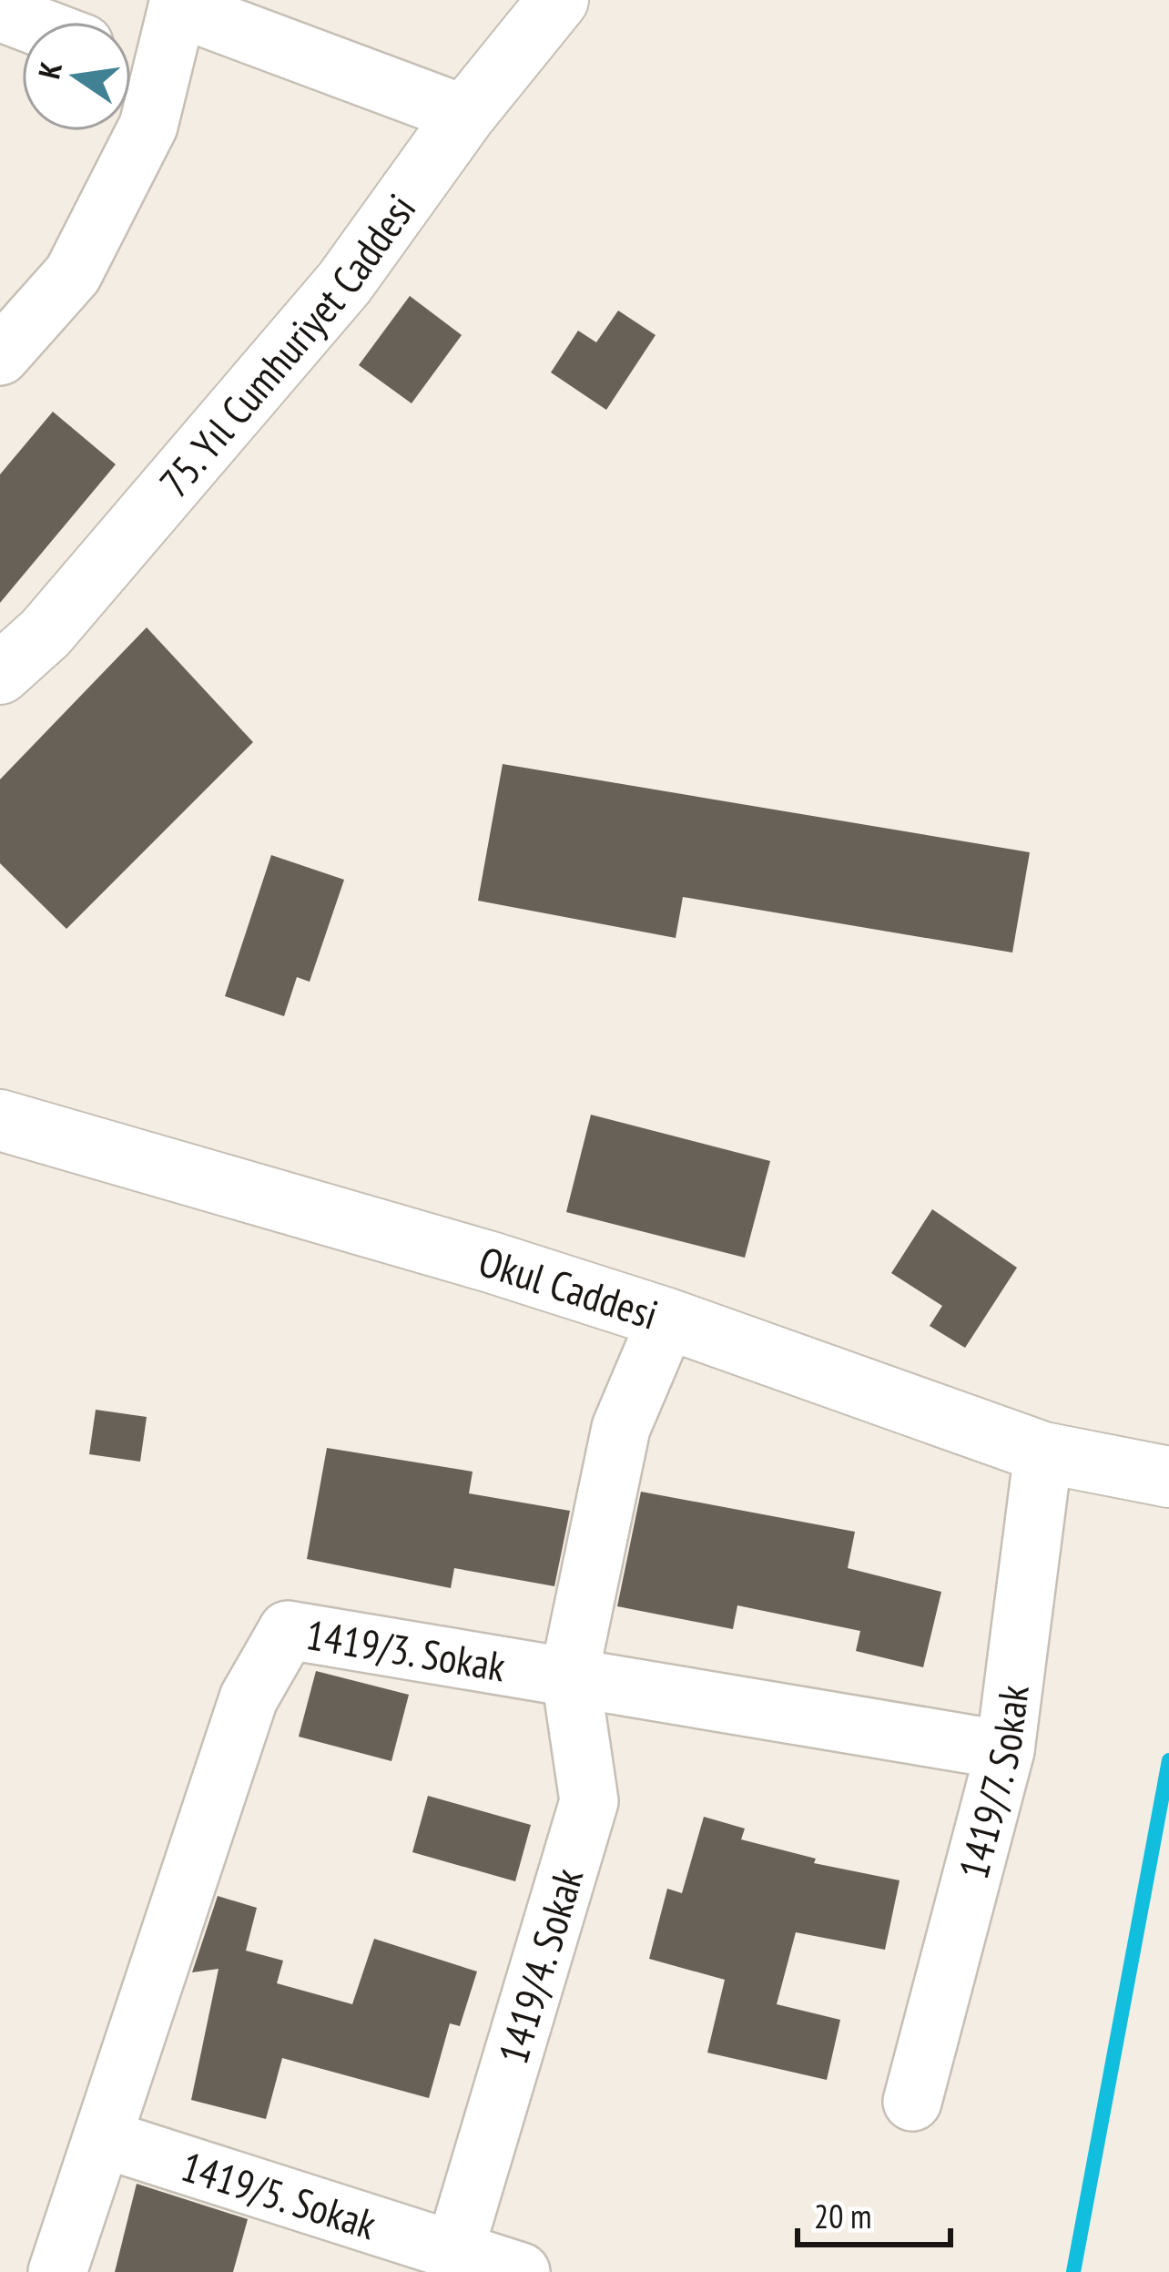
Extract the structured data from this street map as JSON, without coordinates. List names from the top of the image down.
{
  "streets": {
    "street": [
      "75. Yıl Cumhuriyet Caddesi",
      "Okul Caddesi",
      "1419/3. Sokak",
      "1419/7. Sokak",
      "1419/4. Sokak",
      "1419/5. Sokak"
    ]
  },
  "crossings": [
    ["Okul Caddesi", "1419/7. Sokak"],
    ["Okul Caddesi", "1419/4. Sokak"],
    ["1419/3. Sokak", "1419/7. Sokak"],
    ["1419/3. Sokak", "1419/4. Sokak"],
    ["1419/3. Sokak", "1419/5. Sokak"],
    ["1419/4. Sokak", "1419/5. Sokak"]
  ],
  "scale_bar": "20 m",
  "north": "left"
}
